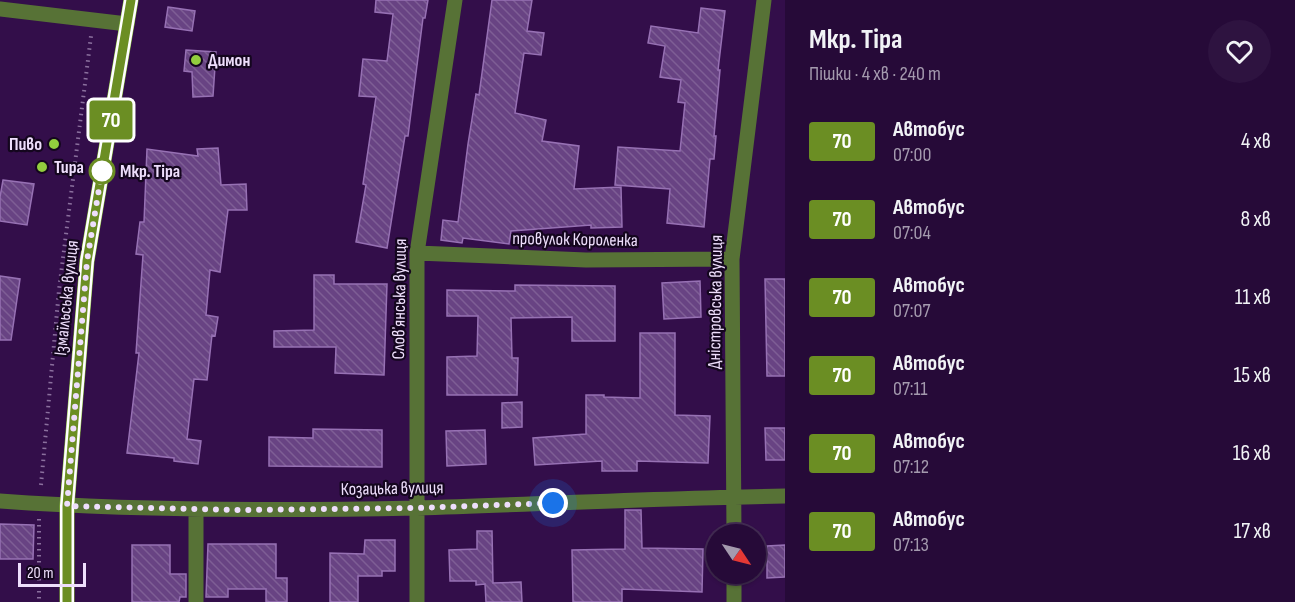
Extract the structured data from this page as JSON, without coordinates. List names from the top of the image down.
{
  "streets": {
    "main road": ["Ізмаїльська вулиця"],
    "street": [
      "провулок Короленка",
      "Словʼянська вулиця",
      "Дністровська вулиця",
      "Козацька вулиця"
    ]
  },
  "crossings": [
    ["провулок Короленка", "Словʼянська вулиця"],
    ["провулок Короленка", "Дністровська вулиця"],
    ["Ізмаїльська вулиця", "Козацька вулиця"],
    ["Словʼянська вулиця", "Козацька вулиця"],
    ["Дністровська вулиця", "Козацька вулиця"]
  ],
  "places": [
    "Димон",
    "Пиво",
    "Тира",
    "Мкр. Тіра"
  ],
  "lines": ["bus line 70"],
  "scale_bar": "20 m",
  "north": "bottom right",
  "page": {
    "on_map": "70",
    "heading": ["Мкр. Тіра", "Пішки · 4 хв · 240 m"],
    "list": [
      {
        "mark": "70",
        "name": "Автобус",
        "note": "07:00",
        "value": "4 хв"
      },
      {
        "mark": "70",
        "name": "Автобус",
        "note": "07:04",
        "value": "8 хв"
      },
      {
        "mark": "70",
        "name": "Автобус",
        "note": "07:07",
        "value": "11 хв"
      },
      {
        "mark": "70",
        "name": "Автобус",
        "note": "07:11",
        "value": "15 хв"
      },
      {
        "mark": "70",
        "name": "Автобус",
        "note": "07:12",
        "value": "16 хв"
      },
      {
        "mark": "70",
        "name": "Автобус",
        "note": "07:13",
        "value": "17 хв"
      }
    ],
    "scale": "20 m"
  }
}
